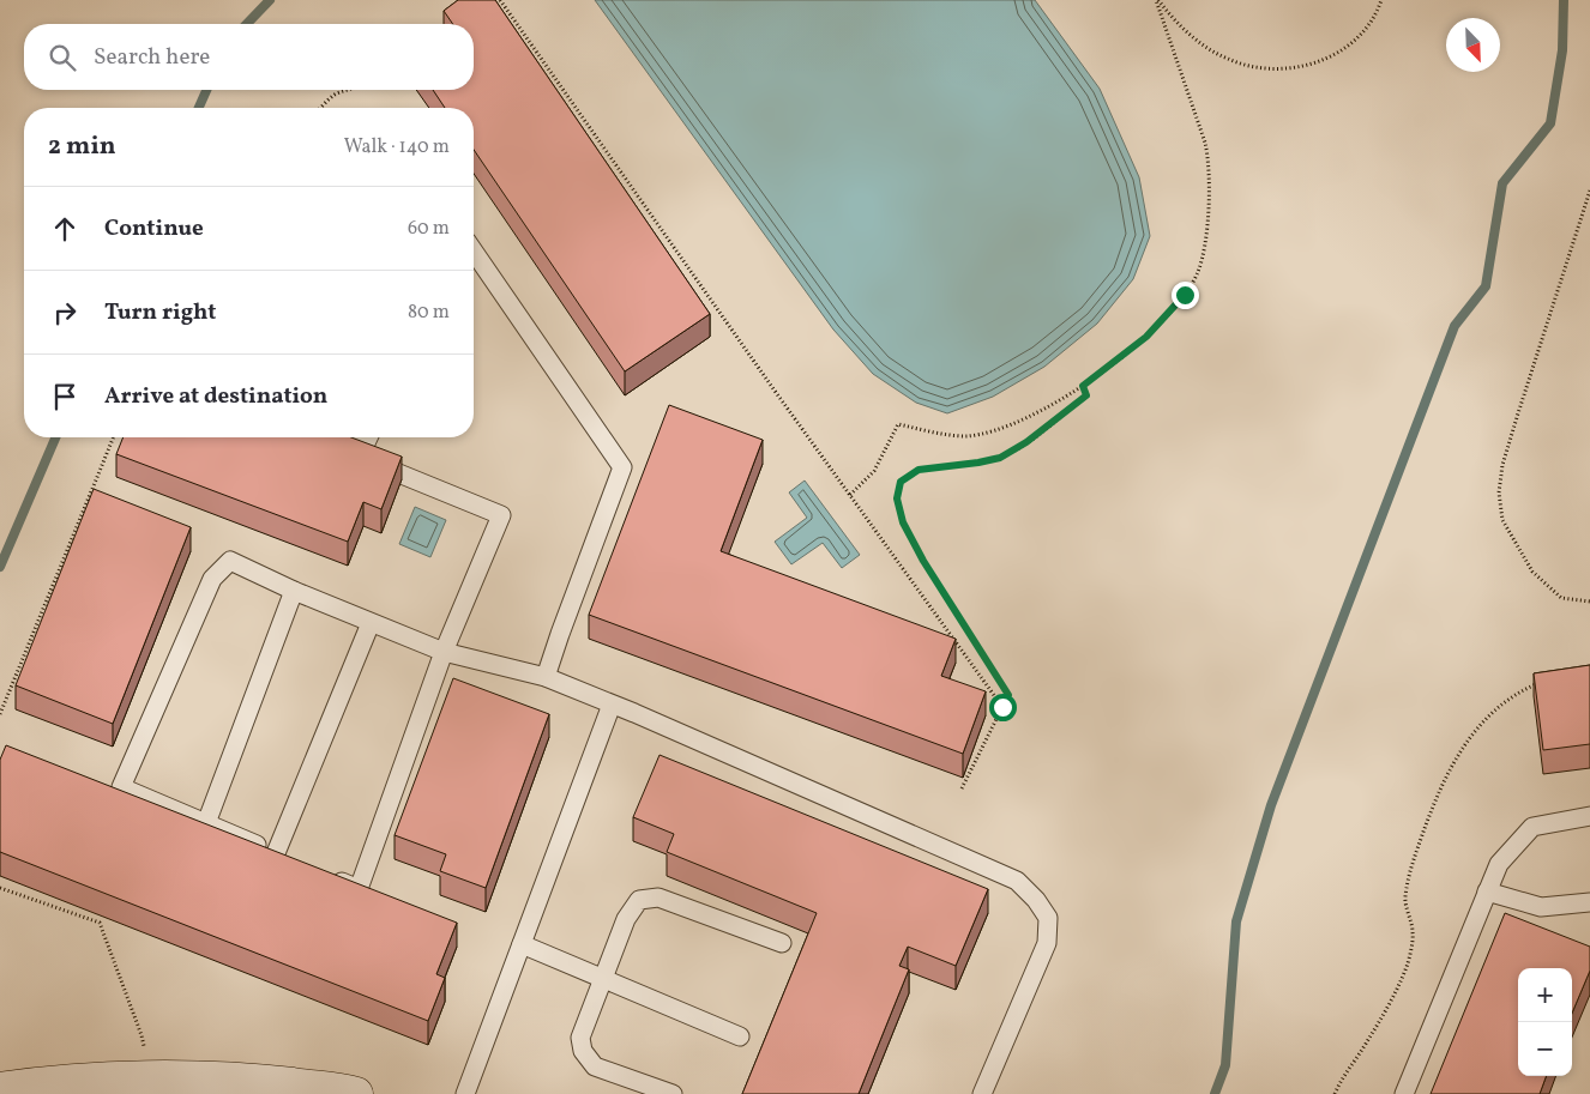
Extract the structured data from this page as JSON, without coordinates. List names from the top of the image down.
{
  "north": "bottom right",
  "page": {
    "search": "Search here",
    "heading": ["2 min", "Walk · 140 m"],
    "list": [
      ["Continue", "60 m"],
      ["Turn right", "80 m"],
      "Arrive at destination"
    ],
    "map_buttons": ["+", "−"]
  }
}
